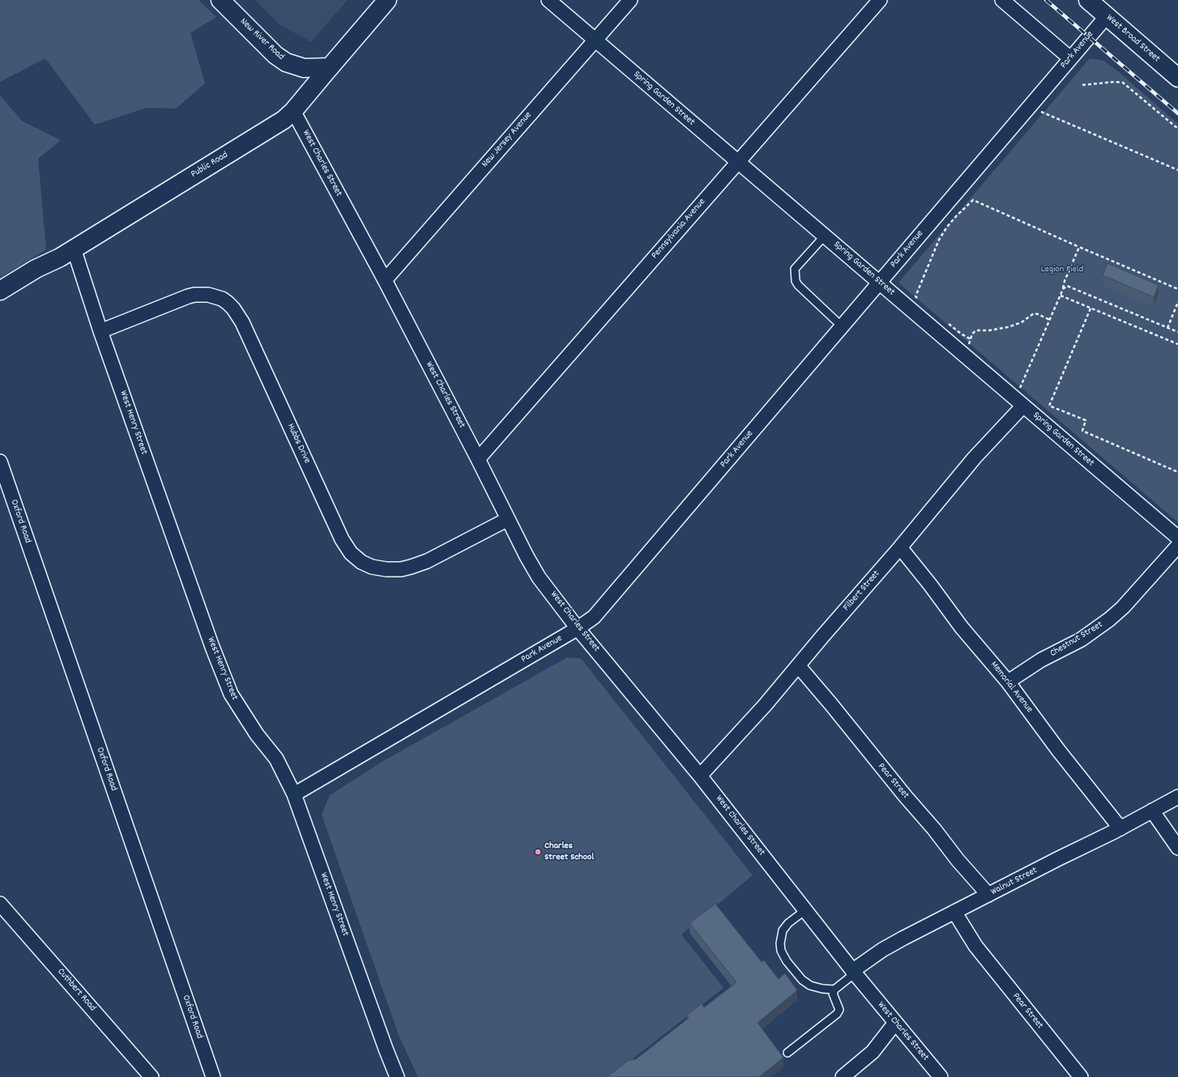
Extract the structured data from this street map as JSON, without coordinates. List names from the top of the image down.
{
  "streets": {
    "street": [
      "West Broad Street",
      "New River Road",
      "Park Avenue",
      "Spring Garden Street",
      "New Jersey Avenue",
      "West Charles Street",
      "Public Road",
      "Pennsylvania Avenue",
      "West Henry Street",
      "Hubbs Drive",
      "Oxford Road",
      "Filbert Street",
      "Chestnut Street",
      "Memorial Avenue",
      "Pear Street",
      "Walnut Street",
      "Cuthbert Road"
    ]
  },
  "crossings": [
    ["West Broad Street", "Park Avenue"],
    ["New River Road", "Public Road"],
    ["Park Avenue", "Spring Garden Street"],
    ["Park Avenue", "West Charles Street"],
    ["Park Avenue", "West Henry Street"],
    ["Spring Garden Street", "New Jersey Avenue"],
    ["Spring Garden Street", "Pennsylvania Avenue"],
    ["Spring Garden Street", "Filbert Street"],
    ["New Jersey Avenue", "West Charles Street"],
    ["West Charles Street", "Public Road"],
    ["West Charles Street", "Pennsylvania Avenue"],
    ["West Charles Street", "Hubbs Drive"],
    ["West Charles Street", "Filbert Street"],
    ["West Charles Street", "Walnut Street"],
    ["Public Road", "West Henry Street"],
    ["West Henry Street", "Hubbs Drive"],
    ["Filbert Street", "Memorial Avenue"],
    ["Filbert Street", "Pear Street"],
    ["Chestnut Street", "Memorial Avenue"],
    ["Memorial Avenue", "Walnut Street"],
    ["Pear Street", "Walnut Street"]
  ],
  "parks": ["Legion Field"],
  "places": ["Charles Street School"]
}
